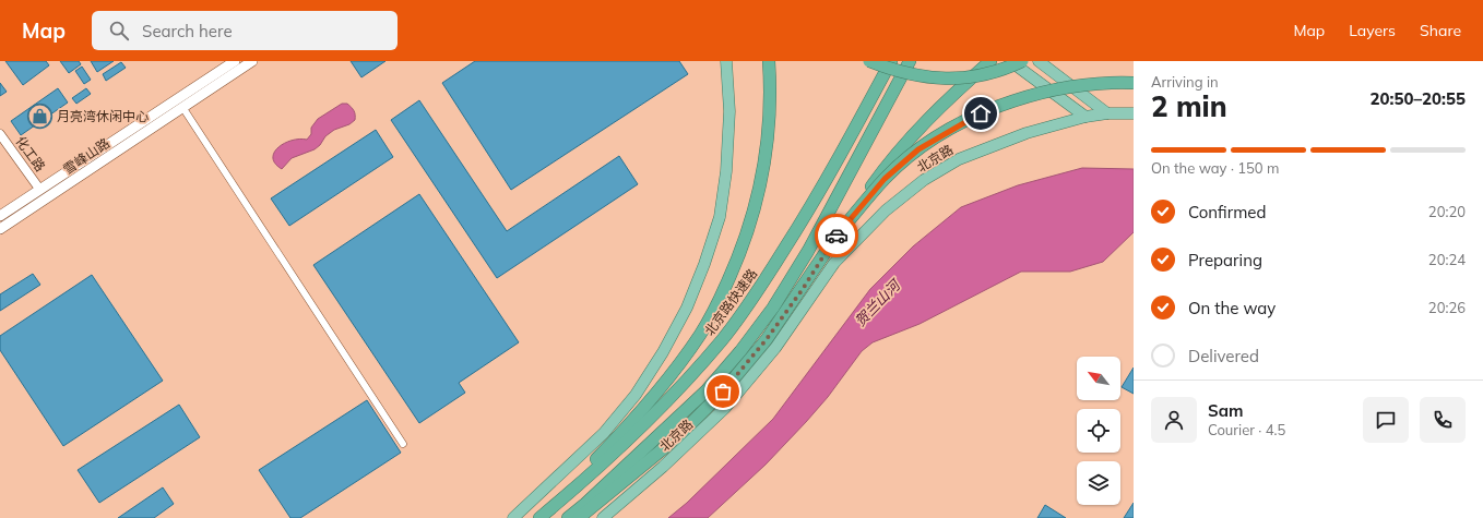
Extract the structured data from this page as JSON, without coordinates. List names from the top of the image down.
{
  "streets": {
    "highway": ["北京路快速路"],
    "main road": ["雪峰山路", "北京路"],
    "street": ["化工路"]
  },
  "crossings": [
    ["化工路", "雪峰山路"]
  ],
  "water": ["贺兰山河"],
  "places": {
    "shop": ["月亮湾休闲中心"]
  },
  "north": "top left",
  "page": {
    "header": "Map",
    "search": "Search here",
    "nav": ["Map", "Layers", "Share"],
    "heading": ["2 min", "Arriving in", "20:50–20:55"],
    "panel": ["Sam", "Courier · 4.5"],
    "bar": "On the way · 150 m",
    "list": [
      ["Confirmed", "20:20"],
      ["Preparing", "20:24"],
      ["On the way", "20:26"],
      "Delivered"
    ]
  }
}
